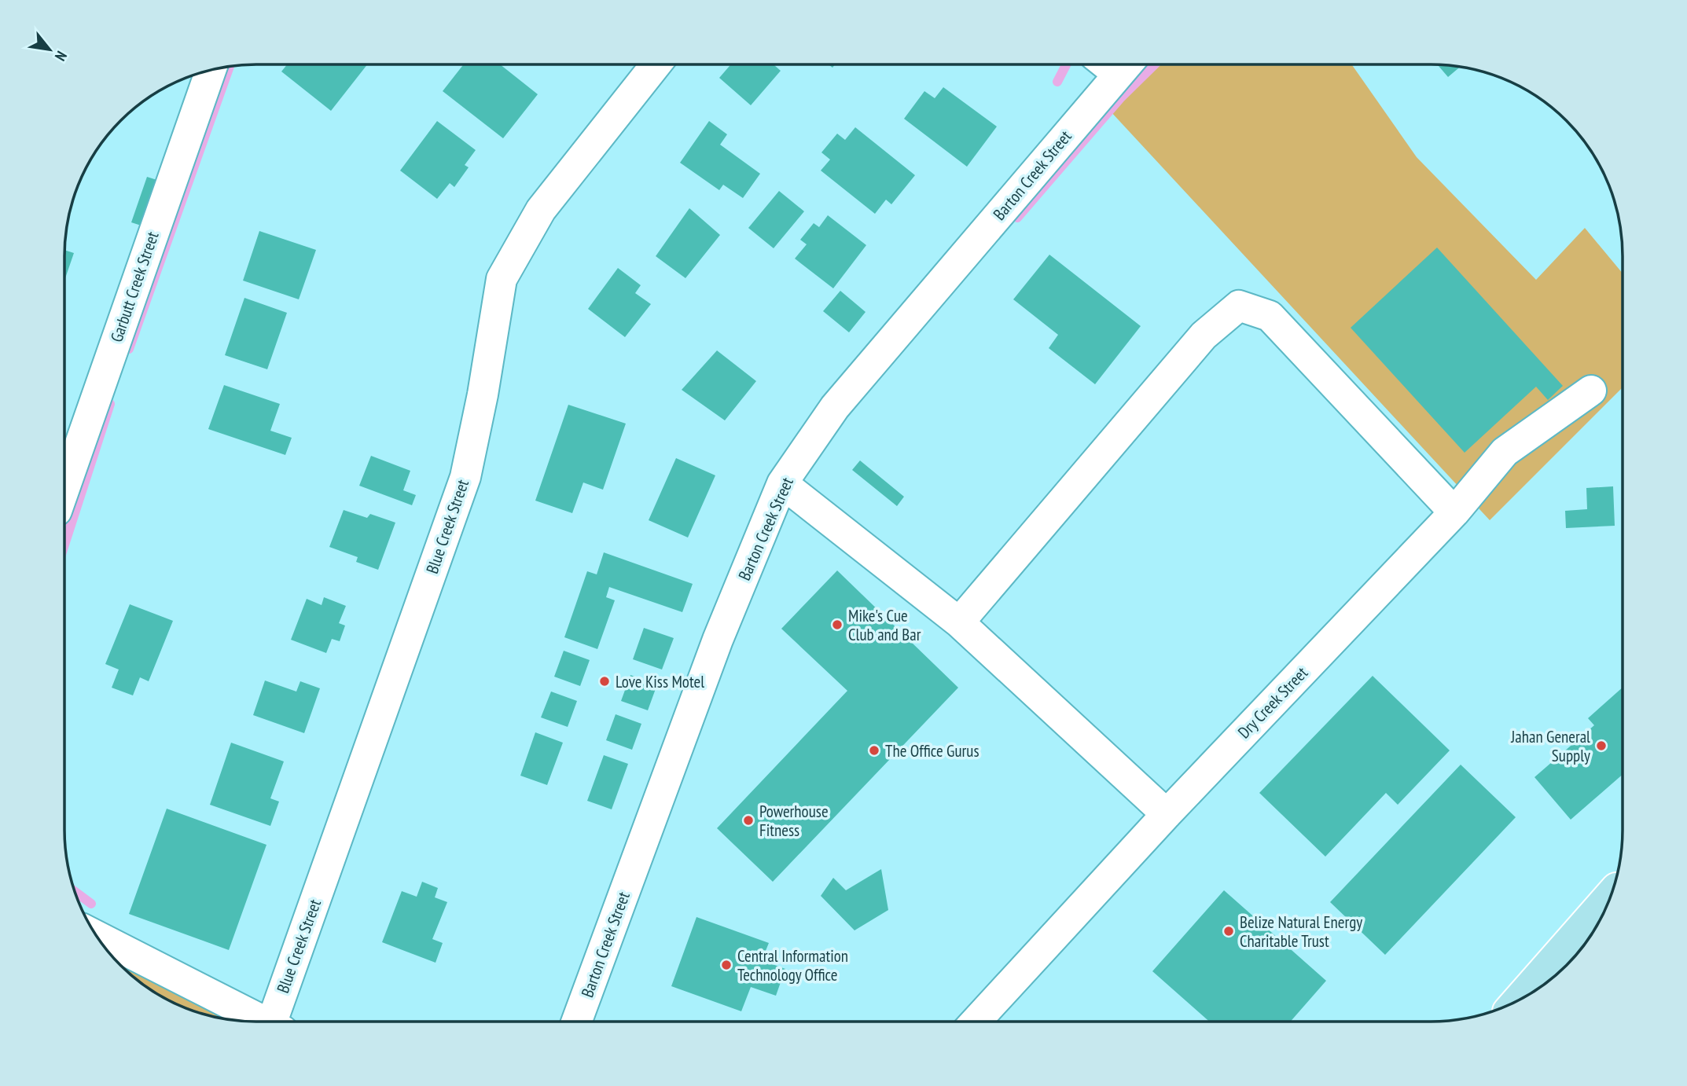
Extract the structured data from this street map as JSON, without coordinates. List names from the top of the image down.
{
  "streets": {
    "street": [
      "Barton Creek Street",
      "Garbutt Creek Street",
      "Blue Creek Street",
      "Dry Creek Street"
    ]
  },
  "places": [
    "Mike's Cue Club and Bar",
    "Love Kiss Motel",
    "Jahan General Supply",
    "The Office Gurus",
    "Powerhouse Fitness",
    "Belize Natural Energy Charitable Trust",
    "Central Information Technology Office"
  ],
  "north": "bottom right"
}
